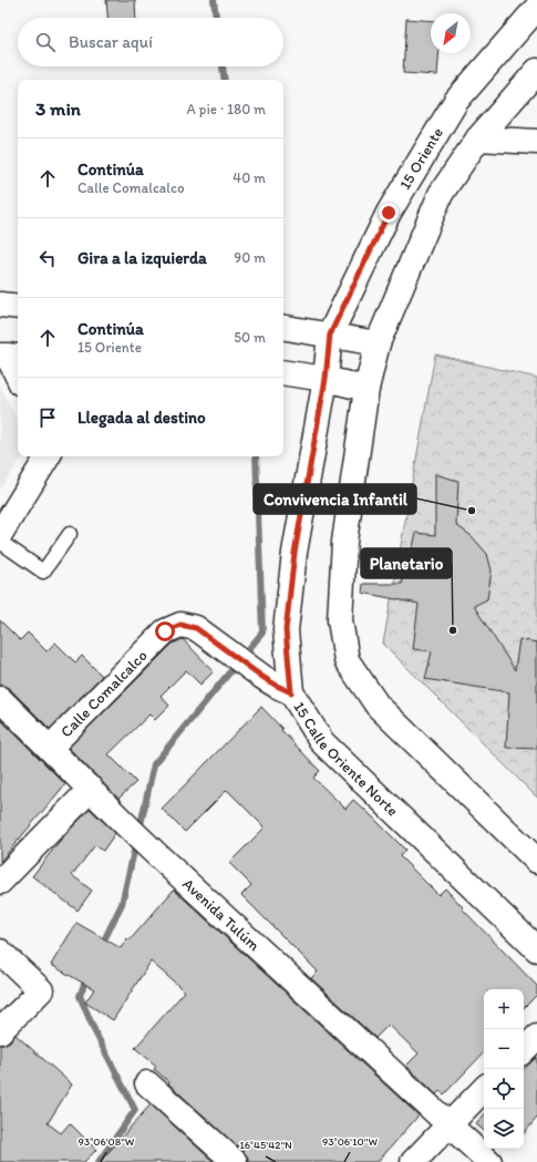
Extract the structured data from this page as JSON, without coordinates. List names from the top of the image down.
{
  "streets": {
    "main road": [
      "15 Oriente",
      "Calle Comalcalco",
      "15 Calle Oriente Norte",
      "Avenida Tulúm"
    ]
  },
  "crossings": [
    ["15 Oriente", "15 Calle Oriente Norte"],
    ["Calle Comalcalco", "15 Calle Oriente Norte"],
    ["Calle Comalcalco", "Avenida Tulúm"]
  ],
  "places": ["Convivencia Infantil", "Planetario"],
  "north": "bottom left",
  "page": {
    "search": "Buscar aquí",
    "heading": ["3 min", "A pie · 180 m"],
    "list": [
      ["Continúa", "Calle Comalcalco", "40 m"],
      ["Gira a la izquierda", "90 m"],
      ["Continúa", "15 Oriente", "50 m"],
      "Llegada al destino"
    ],
    "map_buttons": ["+", "−"]
  },
  "coordinates": ["93°06'08\"W", "93°06'10\"W", "16°45'42\"N"]
}
